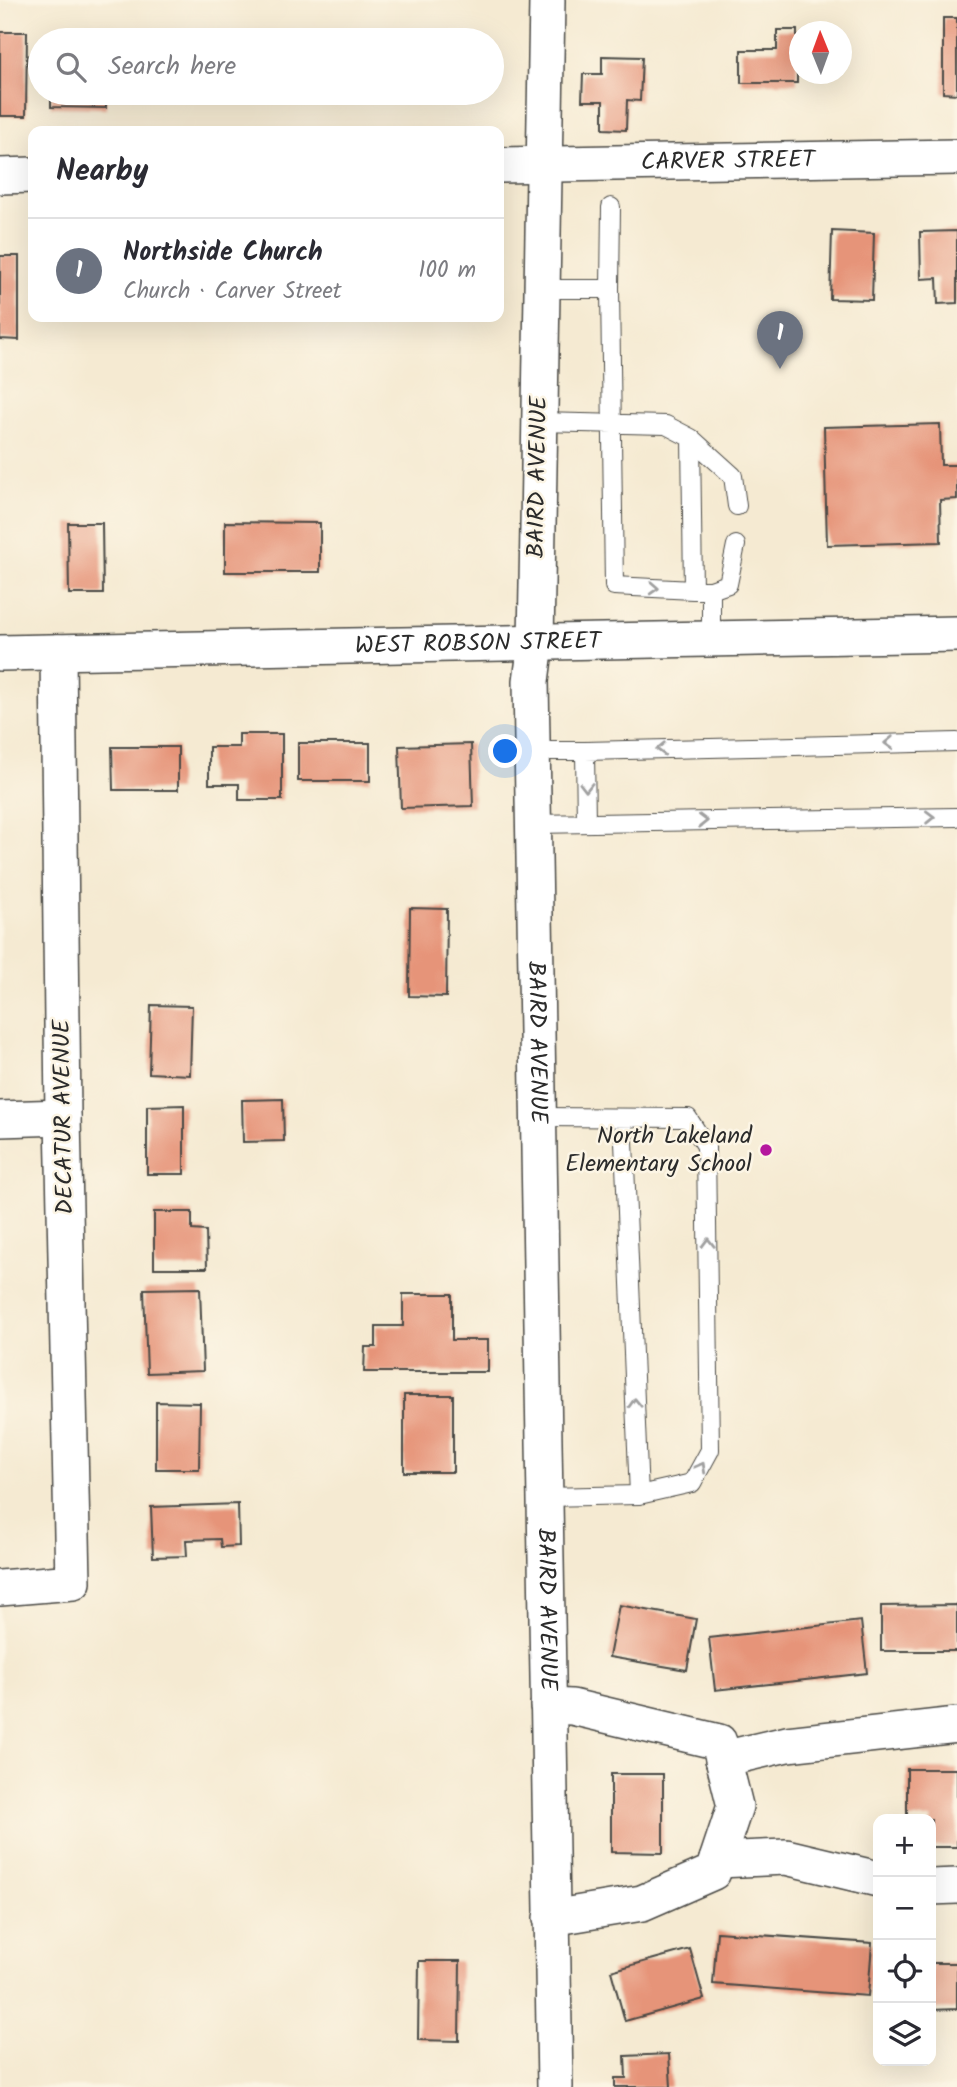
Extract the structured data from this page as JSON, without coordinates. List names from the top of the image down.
{
  "streets": {
    "street": [
      "CARVER STREET",
      "BAIRD AVENUE",
      "WEST ROBSON STREET",
      "DECATUR AVENUE"
    ]
  },
  "crossings": [
    ["CARVER STREET", "BAIRD AVENUE"],
    ["BAIRD AVENUE", "WEST ROBSON STREET"],
    ["WEST ROBSON STREET", "DECATUR AVENUE"]
  ],
  "places": ["North Lakeland Elementary School"],
  "north": "top",
  "page": {
    "search": "Search here",
    "heading": "Nearby",
    "list": [
      {
        "mark": "1",
        "name": "Northside Church",
        "note": "Church · Carver Street",
        "value": "100 m"
      }
    ],
    "pins": "1",
    "map_buttons": ["+", "−"]
  }
}
